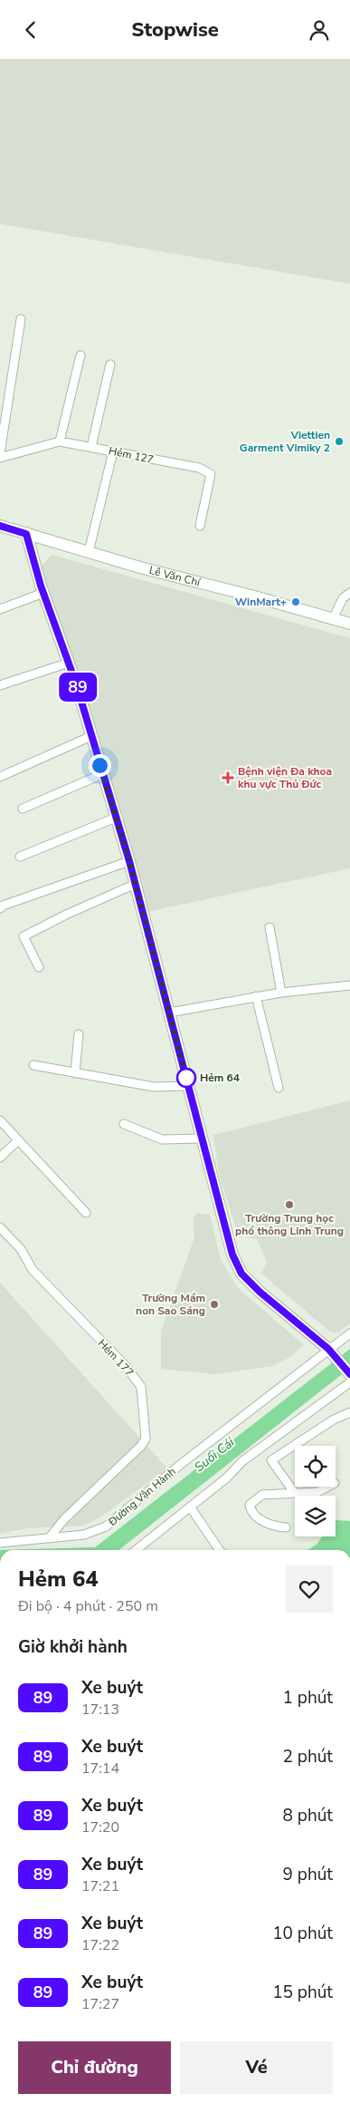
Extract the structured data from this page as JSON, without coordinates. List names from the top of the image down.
{
  "streets": {
    "street": [
      "Hẻm 127",
      "Lê Văn Chí",
      "Hẻm 177",
      "Đường Vận Hành"
    ]
  },
  "crossings": [
    ["Hẻm 177", "Đường Vận Hành"]
  ],
  "water": ["Suối Cái"],
  "places": {
    "other": [
      "Viettien Garment Vimiky 2",
      "WinMart+",
      "Hẻm 64",
      "Trường Trung học phổ thông Linh Trung",
      "Trường Mầm non Sao Sáng"
    ],
    "health": ["Bệnh viện Đa khoa khu vực Thủ Đức"]
  },
  "lines": ["bus line 89"],
  "page": {
    "header": "Stopwise",
    "on_map": "89",
    "heading": [
      ["Hẻm 64", "Đi bộ · 4 phút · 250 m"],
      "Giờ khởi hành"
    ],
    "list": [
      {
        "mark": "89",
        "name": "Xe buýt",
        "note": "17:13",
        "value": "1 phút"
      },
      {
        "mark": "89",
        "name": "Xe buýt",
        "note": "17:14",
        "value": "2 phút"
      },
      {
        "mark": "89",
        "name": "Xe buýt",
        "note": "17:20",
        "value": "8 phút"
      },
      {
        "mark": "89",
        "name": "Xe buýt",
        "note": "17:21",
        "value": "9 phút"
      },
      {
        "mark": "89",
        "name": "Xe buýt",
        "note": "17:22",
        "value": "10 phút"
      },
      {
        "mark": "89",
        "name": "Xe buýt",
        "note": "17:27",
        "value": "15 phút"
      }
    ],
    "buttons": ["Chỉ đường", "Vé"]
  }
}
